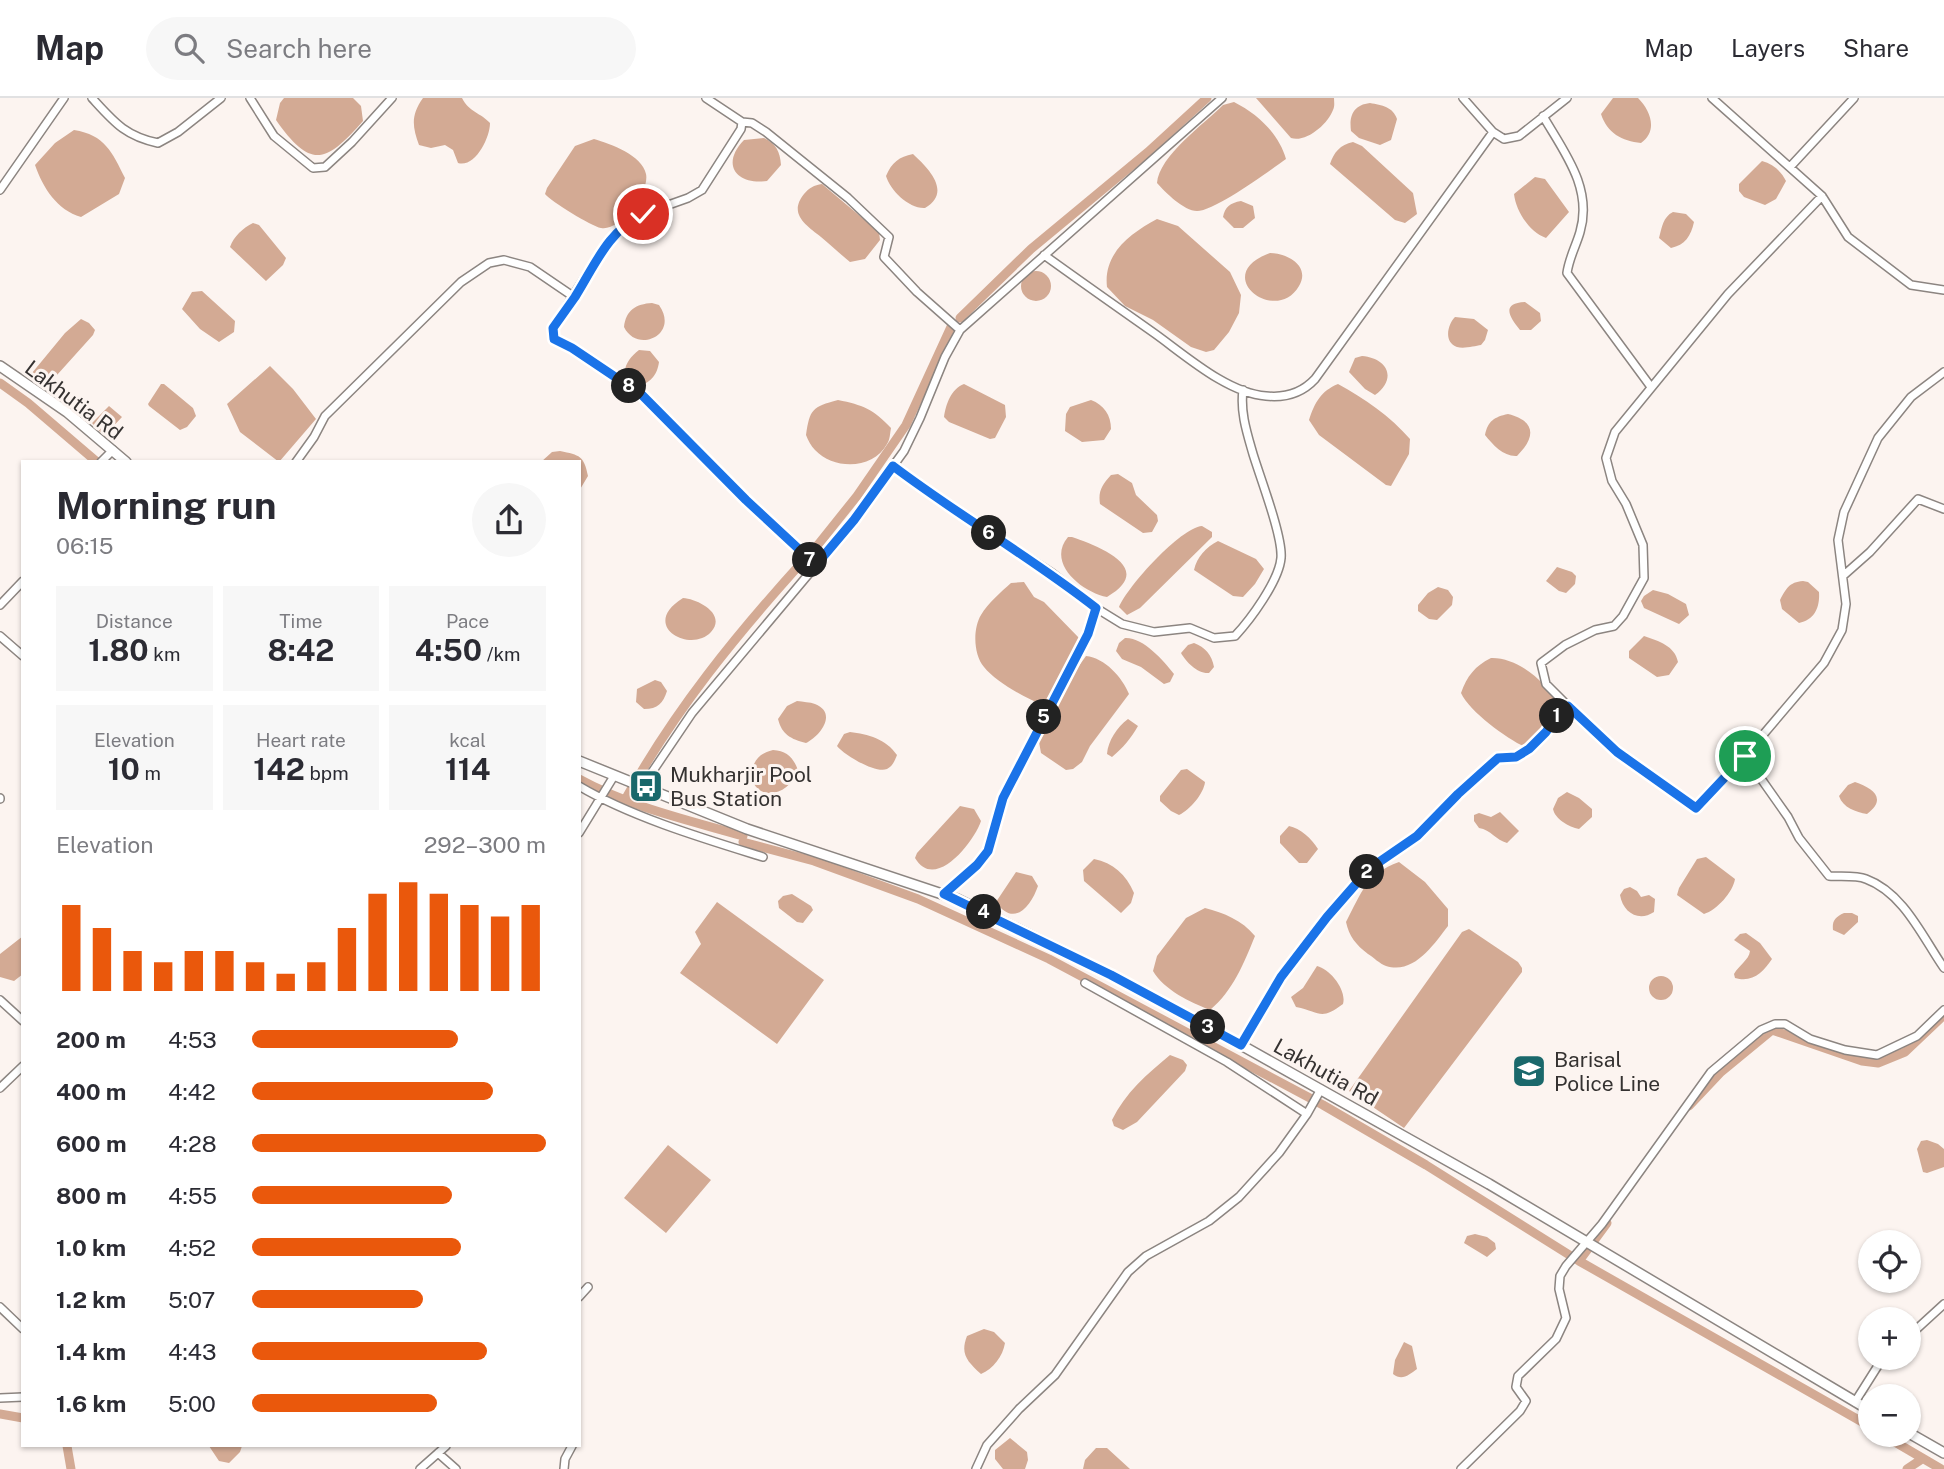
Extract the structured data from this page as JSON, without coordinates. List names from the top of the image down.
{
  "streets": {
    "street": ["Lakhutia Rd"]
  },
  "places": {
    "bus stop": ["Mukharjir Pool Bus Station"],
    "school or university": ["Barisal Police Line"]
  },
  "page": {
    "header": "Map",
    "search": "Search here",
    "nav": ["Map", "Layers", "Share"],
    "pins": [
      "8",
      "6",
      "7",
      "1",
      "5",
      "2",
      "4",
      "3"
    ],
    "heading": ["Morning run", "06:15"],
    "stats": [
      ["Distance", "1.80 km"],
      ["Time", "8:42"],
      ["Pace", "4:50 /km"],
      ["Elevation", "10 m"],
      ["Heart rate", "142 bpm"],
      ["kcal", "114"]
    ],
    "chart": ["Elevation", "292–300 m"],
    "list": [
      {
        "name": "200 m",
        "note": "4:53"
      },
      {
        "name": "400 m",
        "note": "4:42"
      },
      {
        "name": "600 m",
        "note": "4:28"
      },
      {
        "name": "800 m",
        "note": "4:55"
      },
      {
        "name": "1.0 km",
        "note": "4:52"
      },
      {
        "name": "1.2 km",
        "note": "5:07"
      },
      {
        "name": "1.4 km",
        "note": "4:43"
      },
      {
        "name": "1.6 km",
        "note": "5:00"
      }
    ],
    "map_buttons": ["+", "−"]
  }
}
